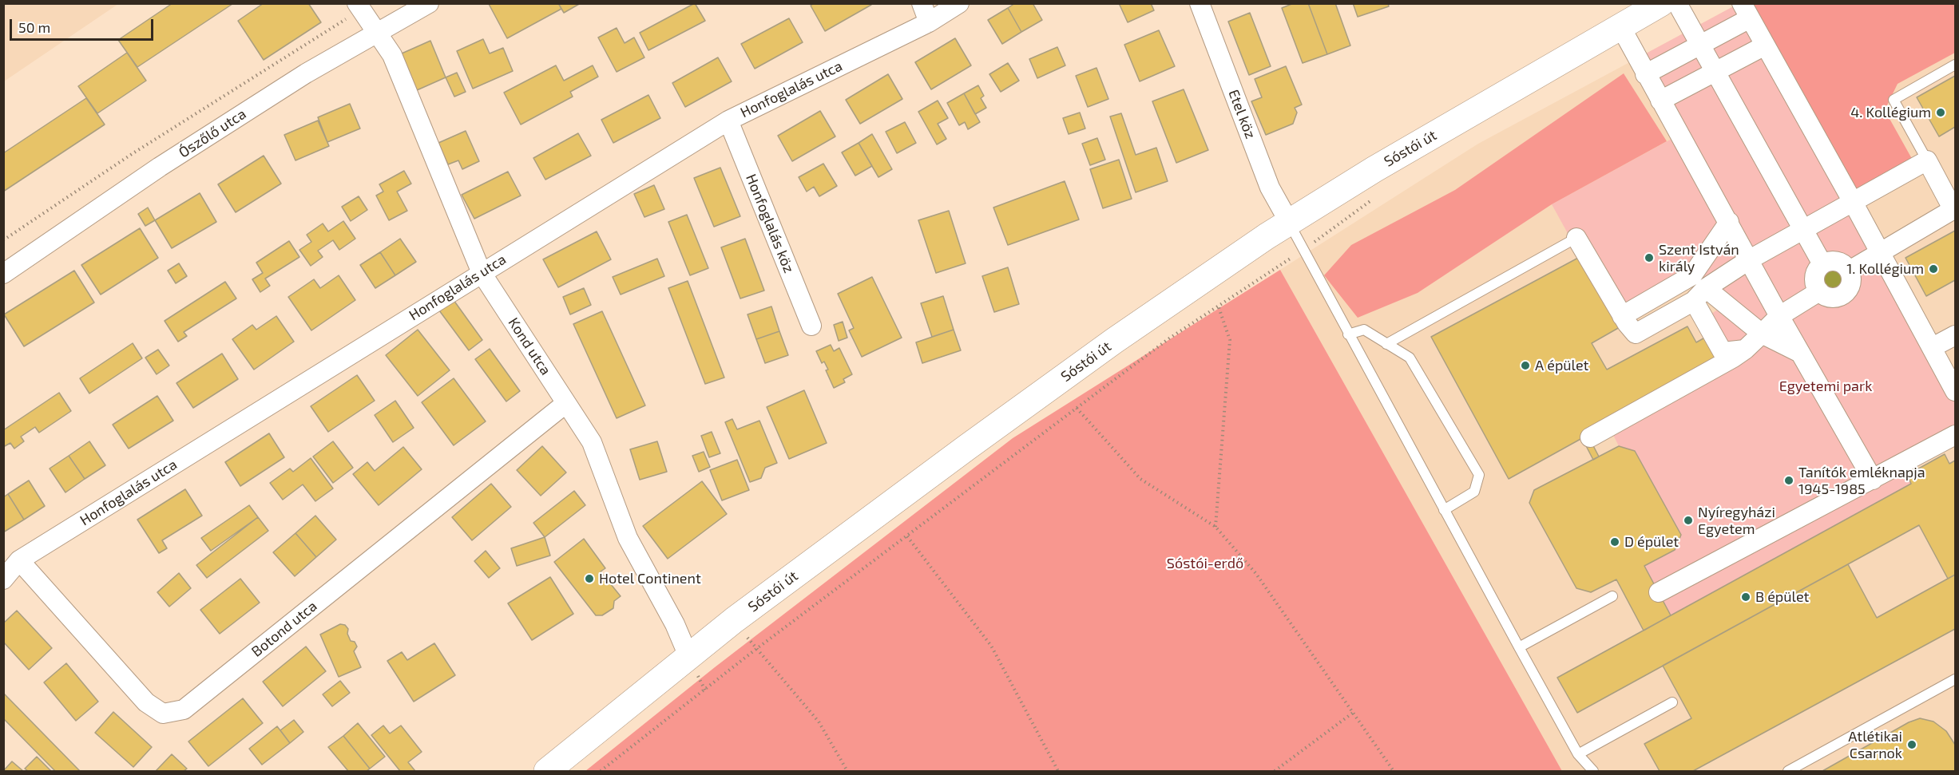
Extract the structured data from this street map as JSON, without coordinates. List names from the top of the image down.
{
  "streets": {
    "main road": ["Sóstói út"],
    "street": [
      "Honfoglalás utca",
      "Etel köz",
      "Ószőlő utca",
      "Honfoglalás köz",
      "Kond utca",
      "Botond utca"
    ]
  },
  "crossings": [
    ["Honfoglalás utca", "Honfoglalás köz"],
    ["Honfoglalás utca", "Kond utca"],
    ["Honfoglalás utca", "Botond utca"],
    ["Etel köz", "Sóstói út"],
    ["Ószőlő utca", "Kond utca"],
    ["Sóstói út", "Kond utca"],
    ["Kond utca", "Botond utca"]
  ],
  "parks": ["Egyetemi park", "Sóstói-erdő"],
  "places": [
    "4. Kollégium",
    "Szent István király",
    "1. Kollégium",
    "A épület",
    "Tanítók emléknapja 1945-1985",
    "Nyíregyházi Egyetem",
    "D épület",
    "Hotel Continent",
    "B épület",
    "Atlétikai Csarnok"
  ],
  "scale_bar": "50 m"
}
